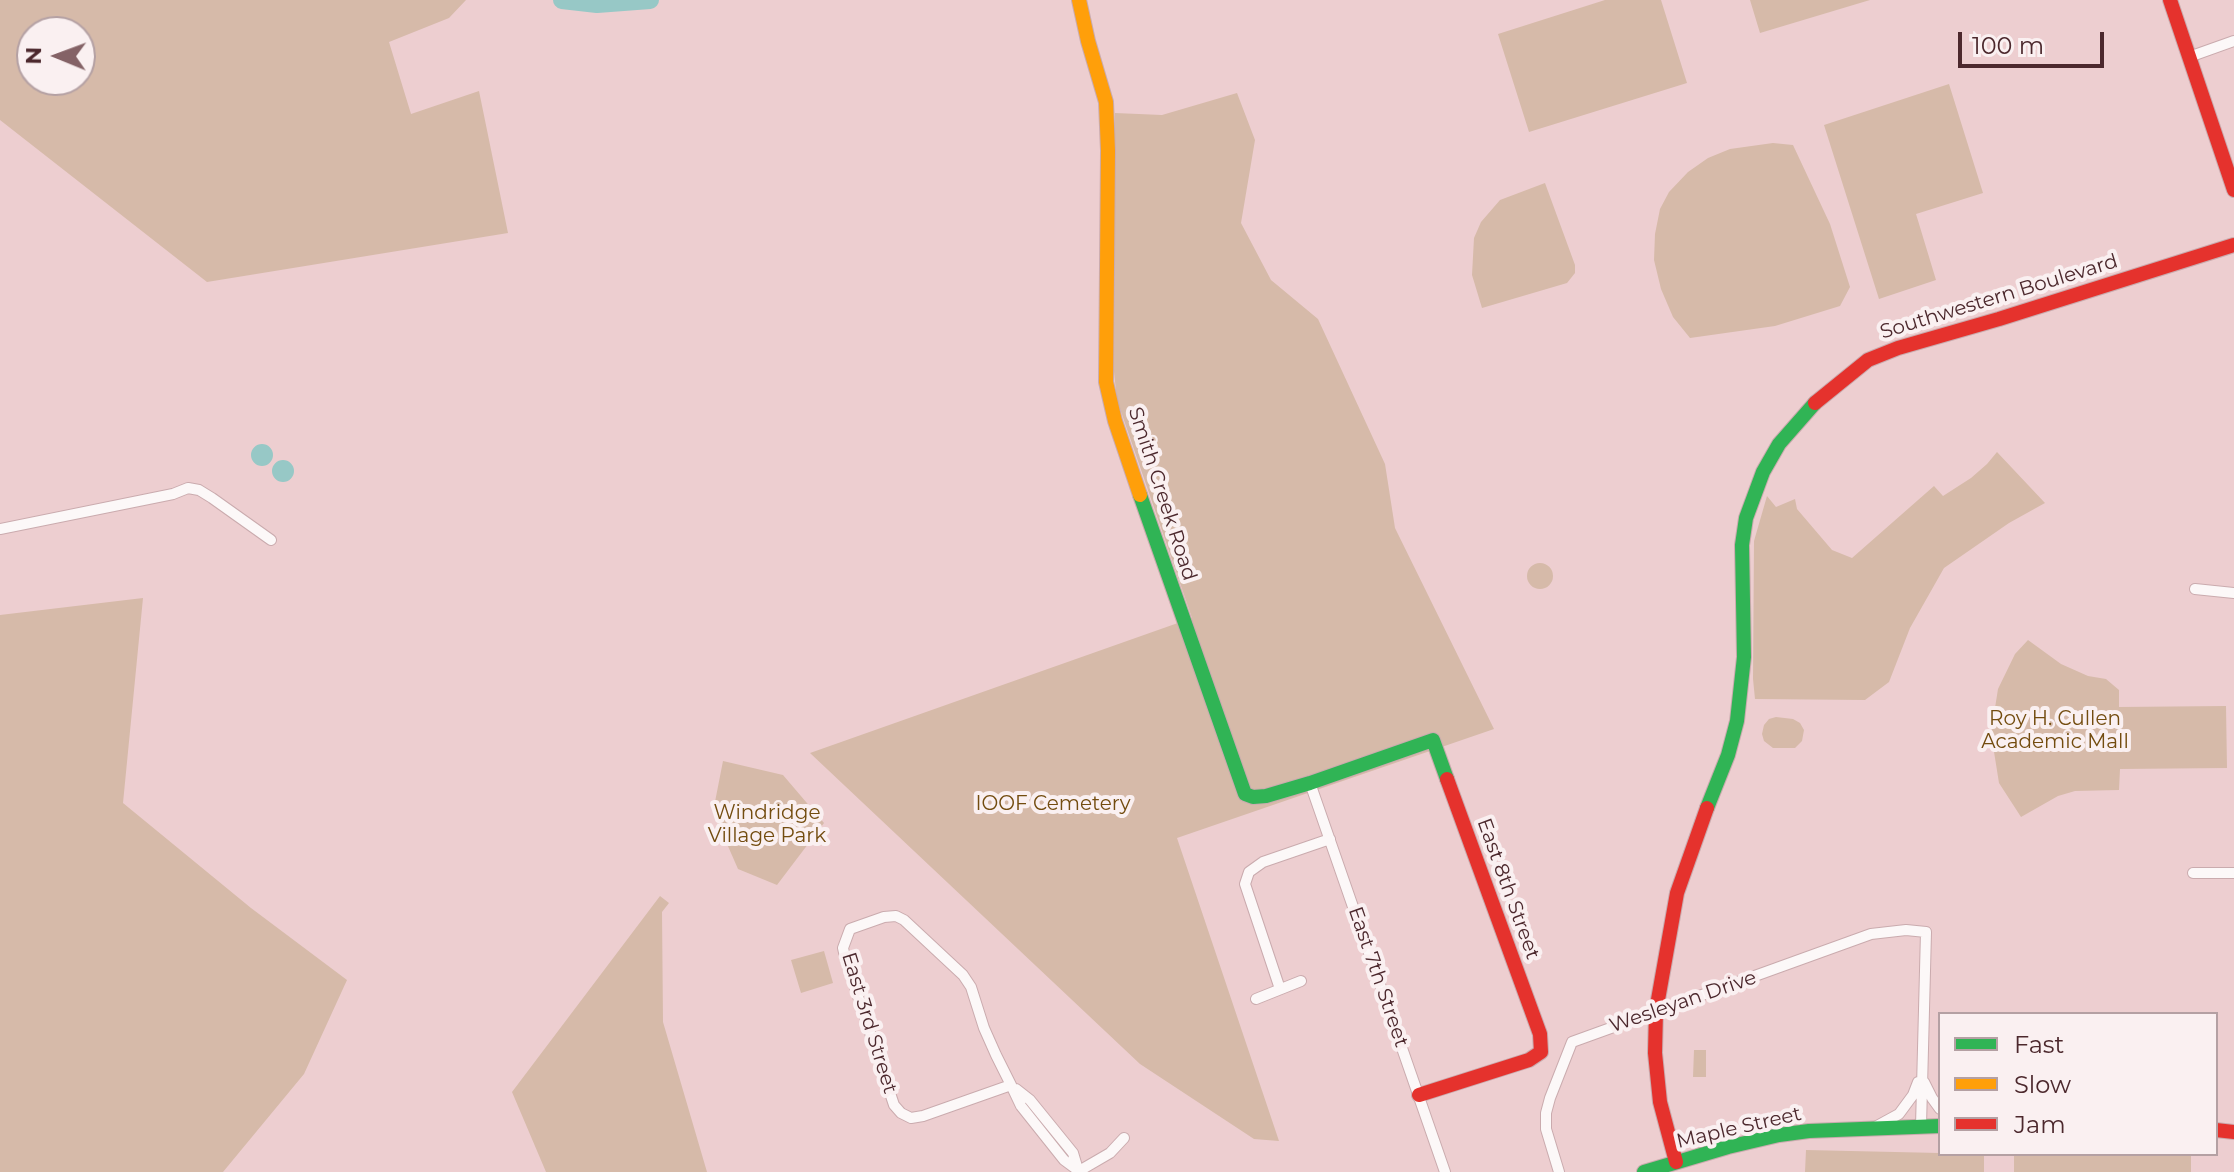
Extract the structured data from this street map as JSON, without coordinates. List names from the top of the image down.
{
  "streets": {
    "street": [
      "Southwestern Boulevard",
      "Smith Creek Road",
      "East 8th Street",
      "East 7th Street",
      "Wesleyan Drive",
      "East 3rd Street",
      "Maple Street"
    ]
  },
  "crossings": [
    ["Southwestern Boulevard", "Wesleyan Drive"],
    ["Southwestern Boulevard", "Maple Street"],
    ["Smith Creek Road", "East 8th Street"],
    ["Smith Creek Road", "East 7th Street"],
    ["East 8th Street", "East 7th Street"]
  ],
  "parks": ["Roy H. Cullen Academic Mall", "IOOF Cemetery", "Windridge Village Park"],
  "legend": ["Fast", "Slow", "Jam"],
  "scale_bar": "100 m",
  "north": "left"
}
